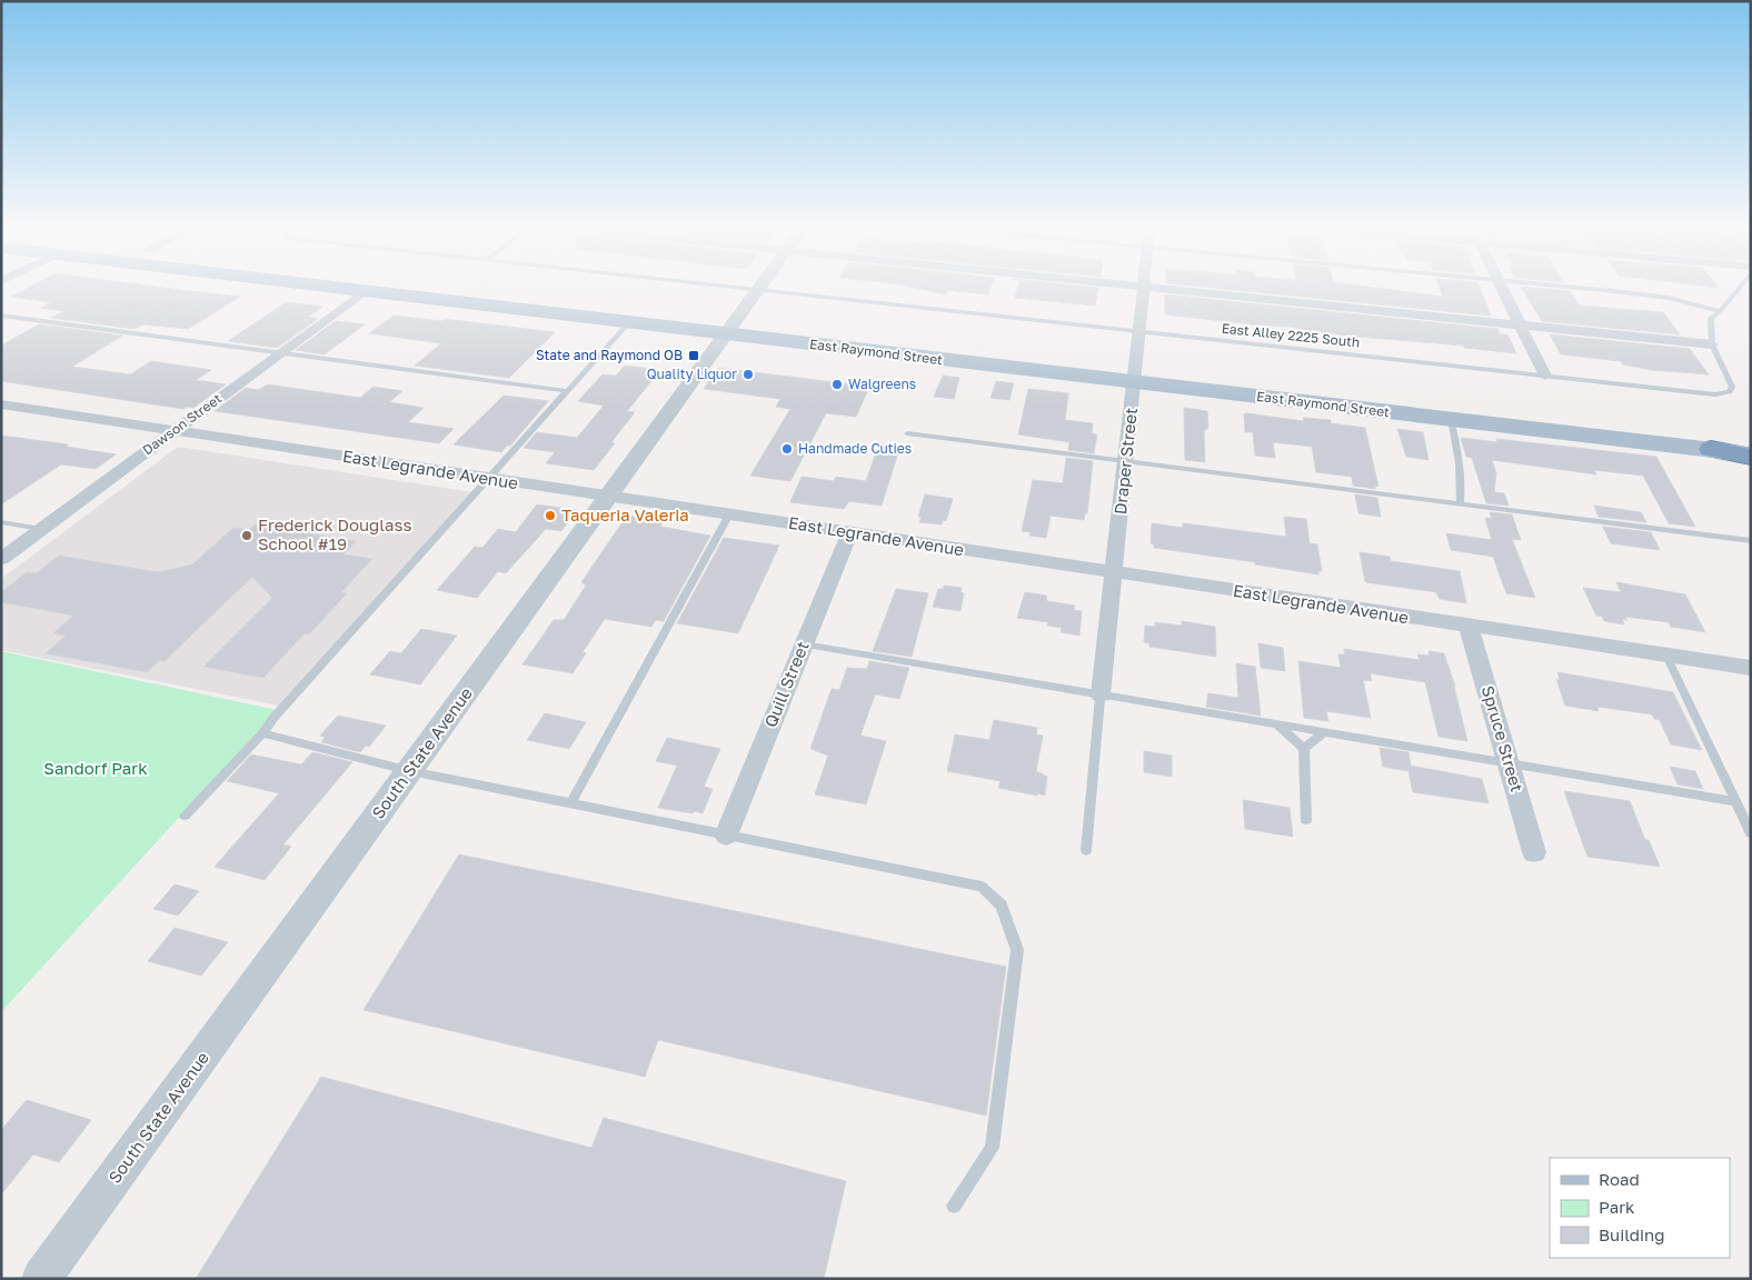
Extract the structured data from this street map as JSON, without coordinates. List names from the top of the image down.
{
  "streets": {
    "main road": ["East Raymond Street"],
    "street": [
      "Dawson Street",
      "Draper Street",
      "East Legrande Avenue",
      "Quill Street",
      "Spruce Street",
      "South State Avenue"
    ],
    "lane": ["East Alley 2225 South"]
  },
  "crossings": [
    ["East Alley 2225 South", "Draper Street"],
    ["East Alley 2225 South", "South State Avenue"],
    ["East Raymond Street", "Dawson Street"],
    ["East Raymond Street", "Draper Street"],
    ["East Raymond Street", "South State Avenue"],
    ["Dawson Street", "East Legrande Avenue"],
    ["Draper Street", "East Legrande Avenue"],
    ["East Legrande Avenue", "Quill Street"],
    ["East Legrande Avenue", "Spruce Street"],
    ["East Legrande Avenue", "South State Avenue"]
  ],
  "parks": ["Sandorf Park"],
  "places": {
    "transit": ["State and Raymond OB"],
    "other": [
      "Quality Liquor",
      "Walgreens",
      "Handmade Cuties",
      "Taqueria Valeria",
      "Frederick Douglass School #19"
    ]
  },
  "legend": ["Road", "Park", "Building"]
}
